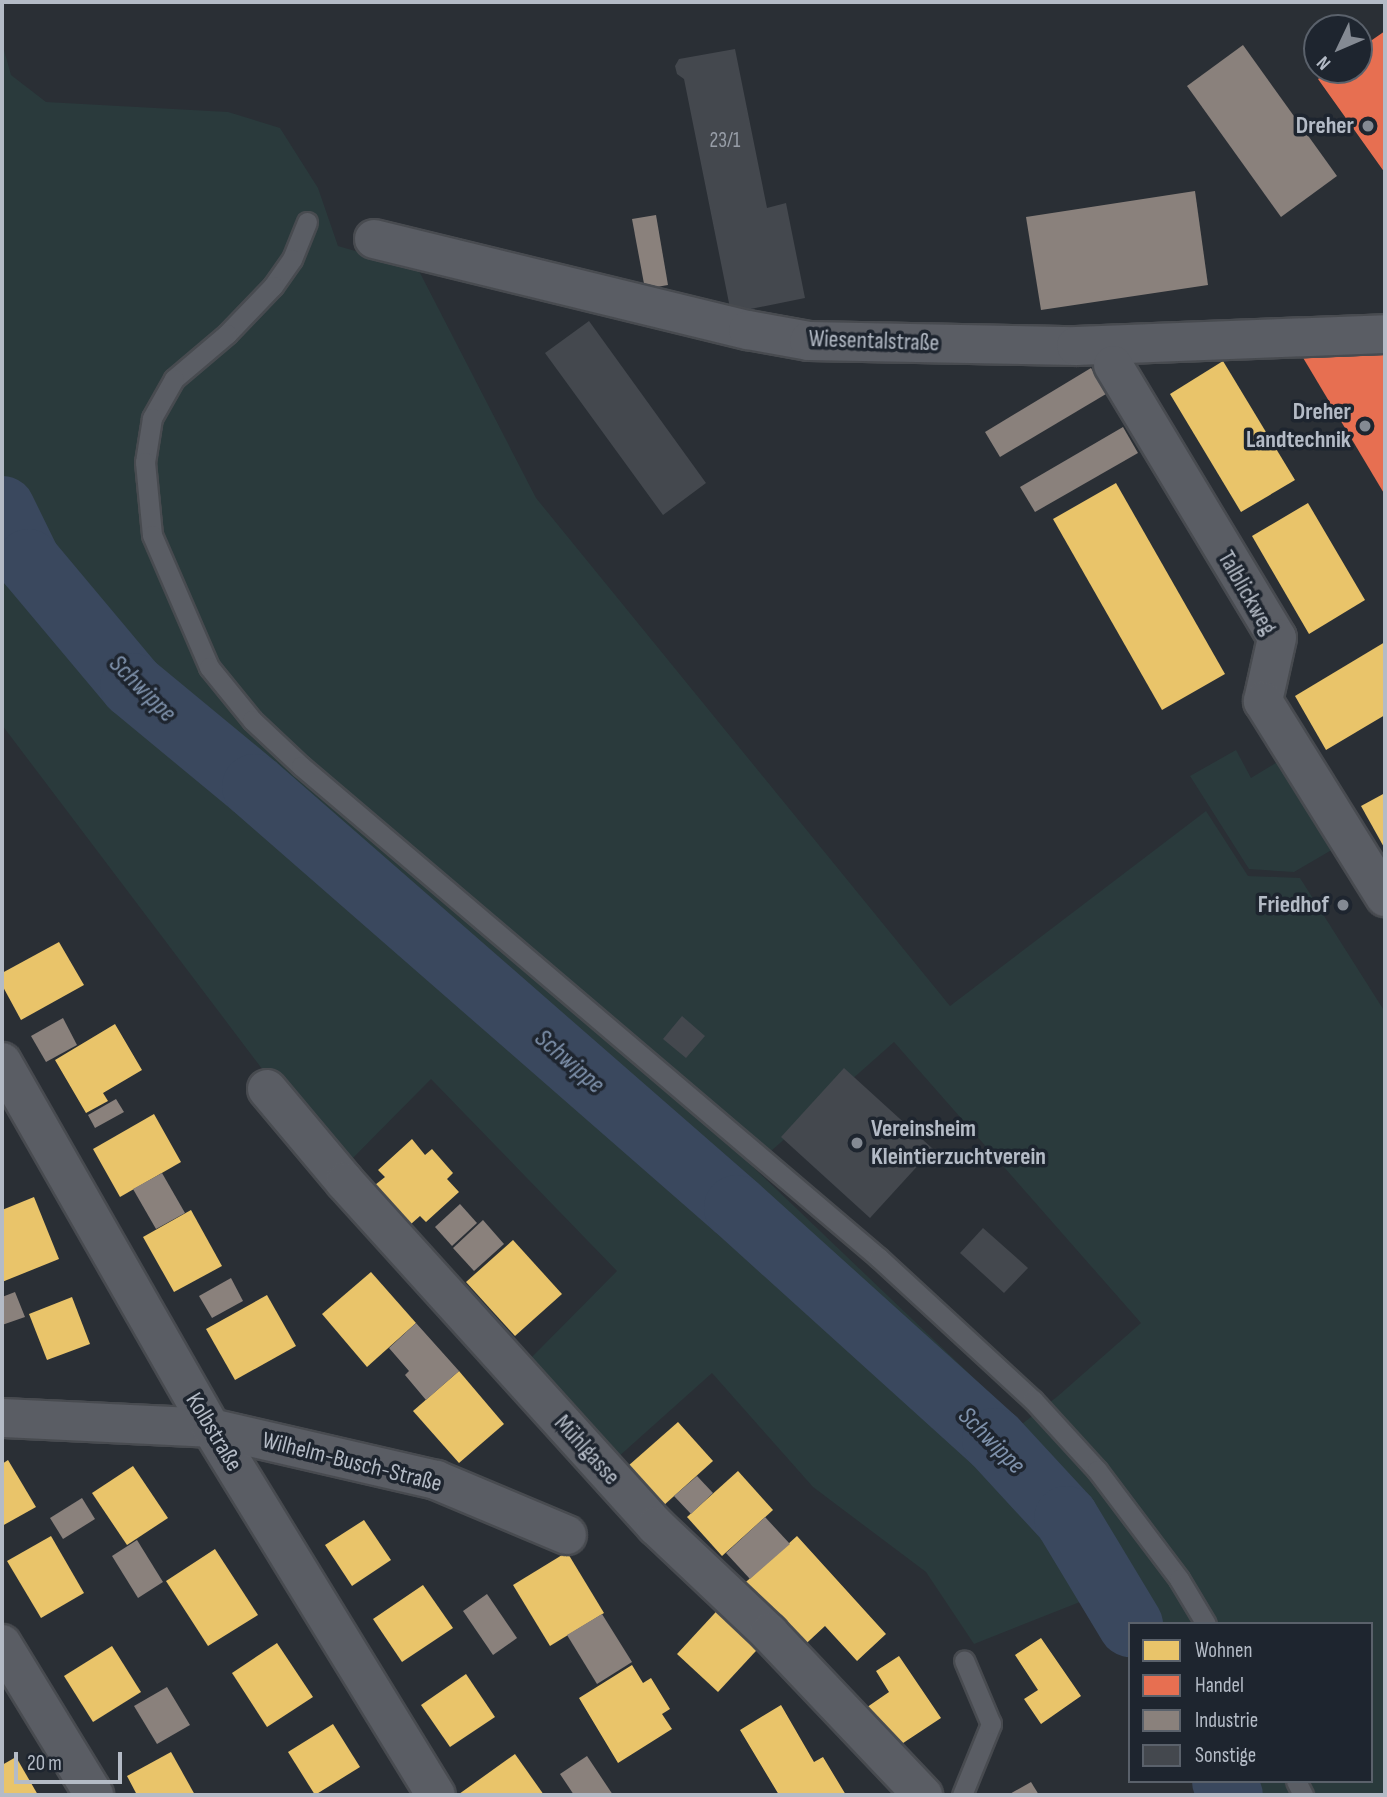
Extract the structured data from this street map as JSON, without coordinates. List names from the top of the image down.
{
  "streets": {
    "street": [
      "Wiesentalstraße",
      "Talblickweg",
      "Kolbstraße",
      "Mühlgasse",
      "Wilhelm-Busch-Straße"
    ]
  },
  "crossings": [
    ["Kolbstraße", "Wilhelm-Busch-Straße"]
  ],
  "water": ["Schwippe"],
  "places": [
    "Dreher",
    "Dreher Landtechnik",
    "Friedhof",
    "Vereinsheim Kleintierzuchtverein"
  ],
  "house_numbers": ["23/1"],
  "legend": [
    "Wohnen",
    "Handel",
    "Industrie",
    "Sonstige"
  ],
  "scale_bar": "20 m",
  "north": "bottom left"
}
